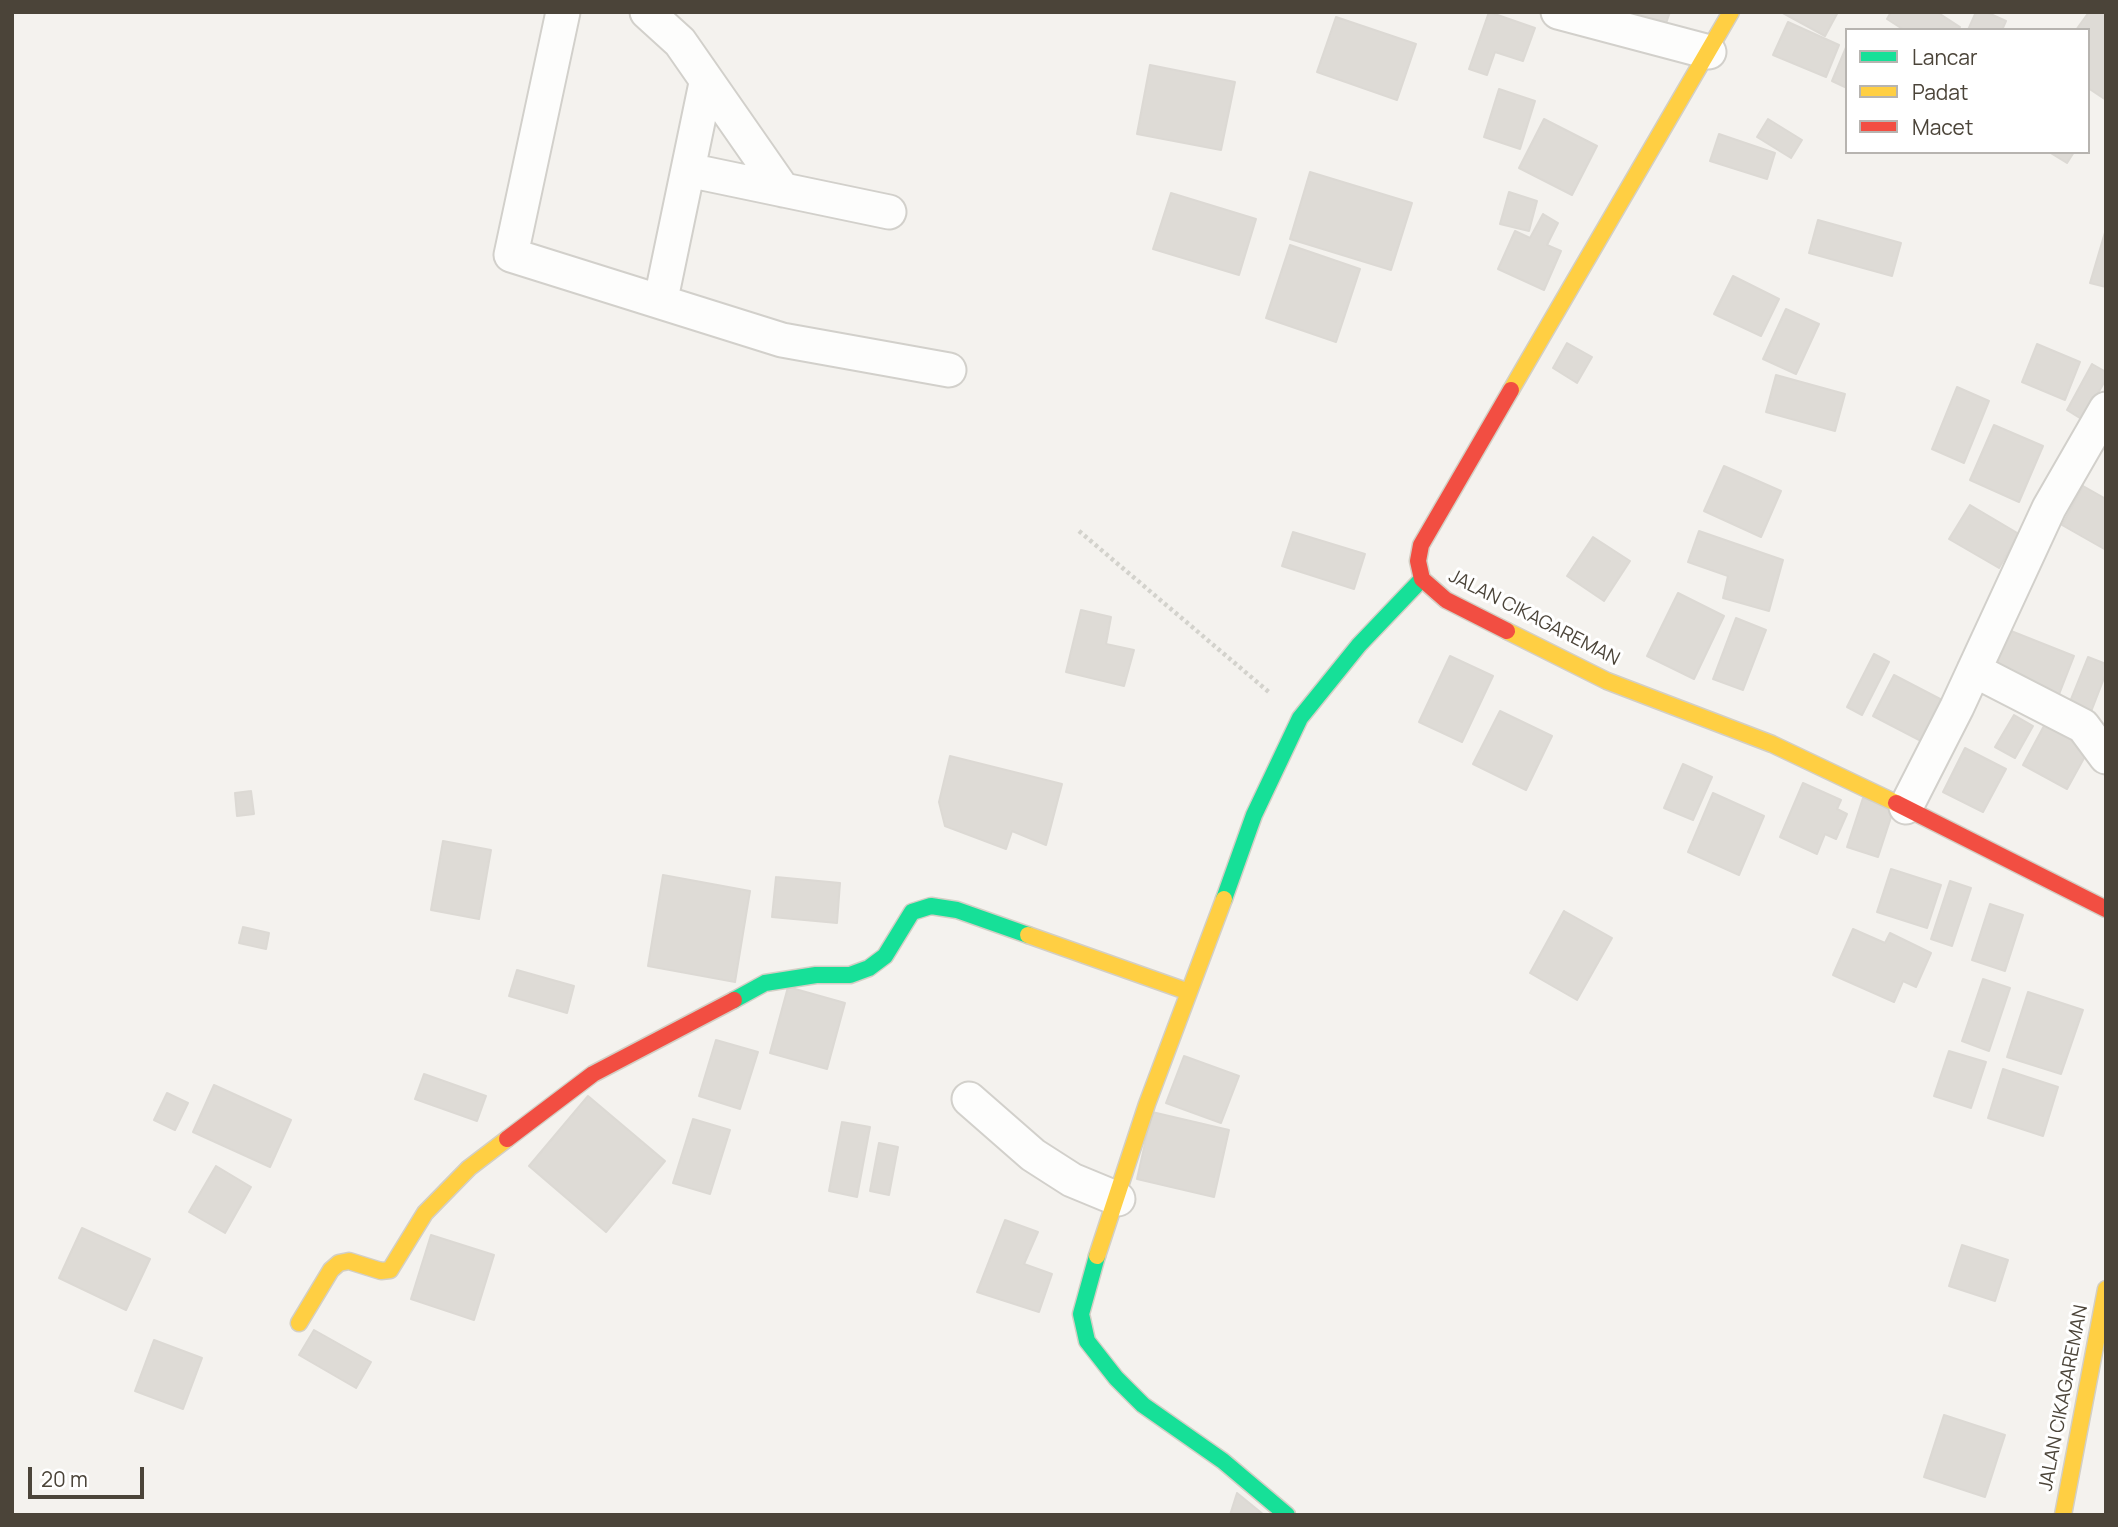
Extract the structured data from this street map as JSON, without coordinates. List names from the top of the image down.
{
  "streets": {
    "street": ["JALAN CIKAGAREMAN"]
  },
  "legend": ["Lancar", "Padat", "Macet"],
  "scale_bar": "20 m"
}
